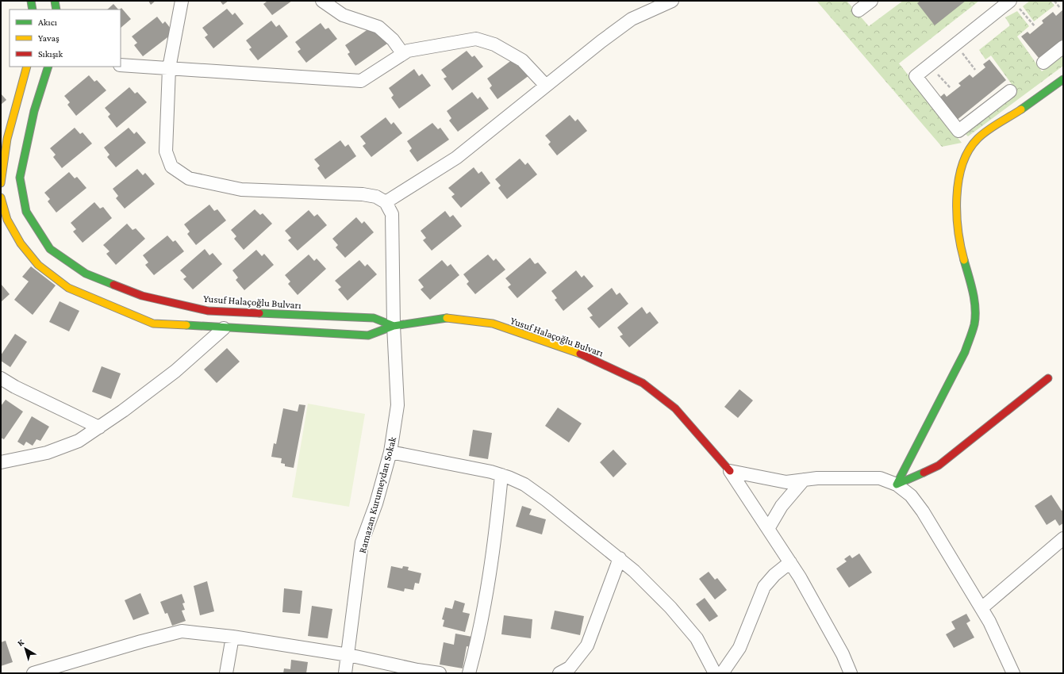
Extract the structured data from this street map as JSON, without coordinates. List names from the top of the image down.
{
  "streets": {
    "street": ["Yusuf Halaçoğlu Bulvarı", "Ramazan Kurumeydan Sokak"]
  },
  "crossings": [
    ["Yusuf Halaçoğlu Bulvarı", "Ramazan Kurumeydan Sokak"]
  ],
  "legend": ["Akıcı", "Yavaş", "Sıkışık"],
  "north": "top left"
}
